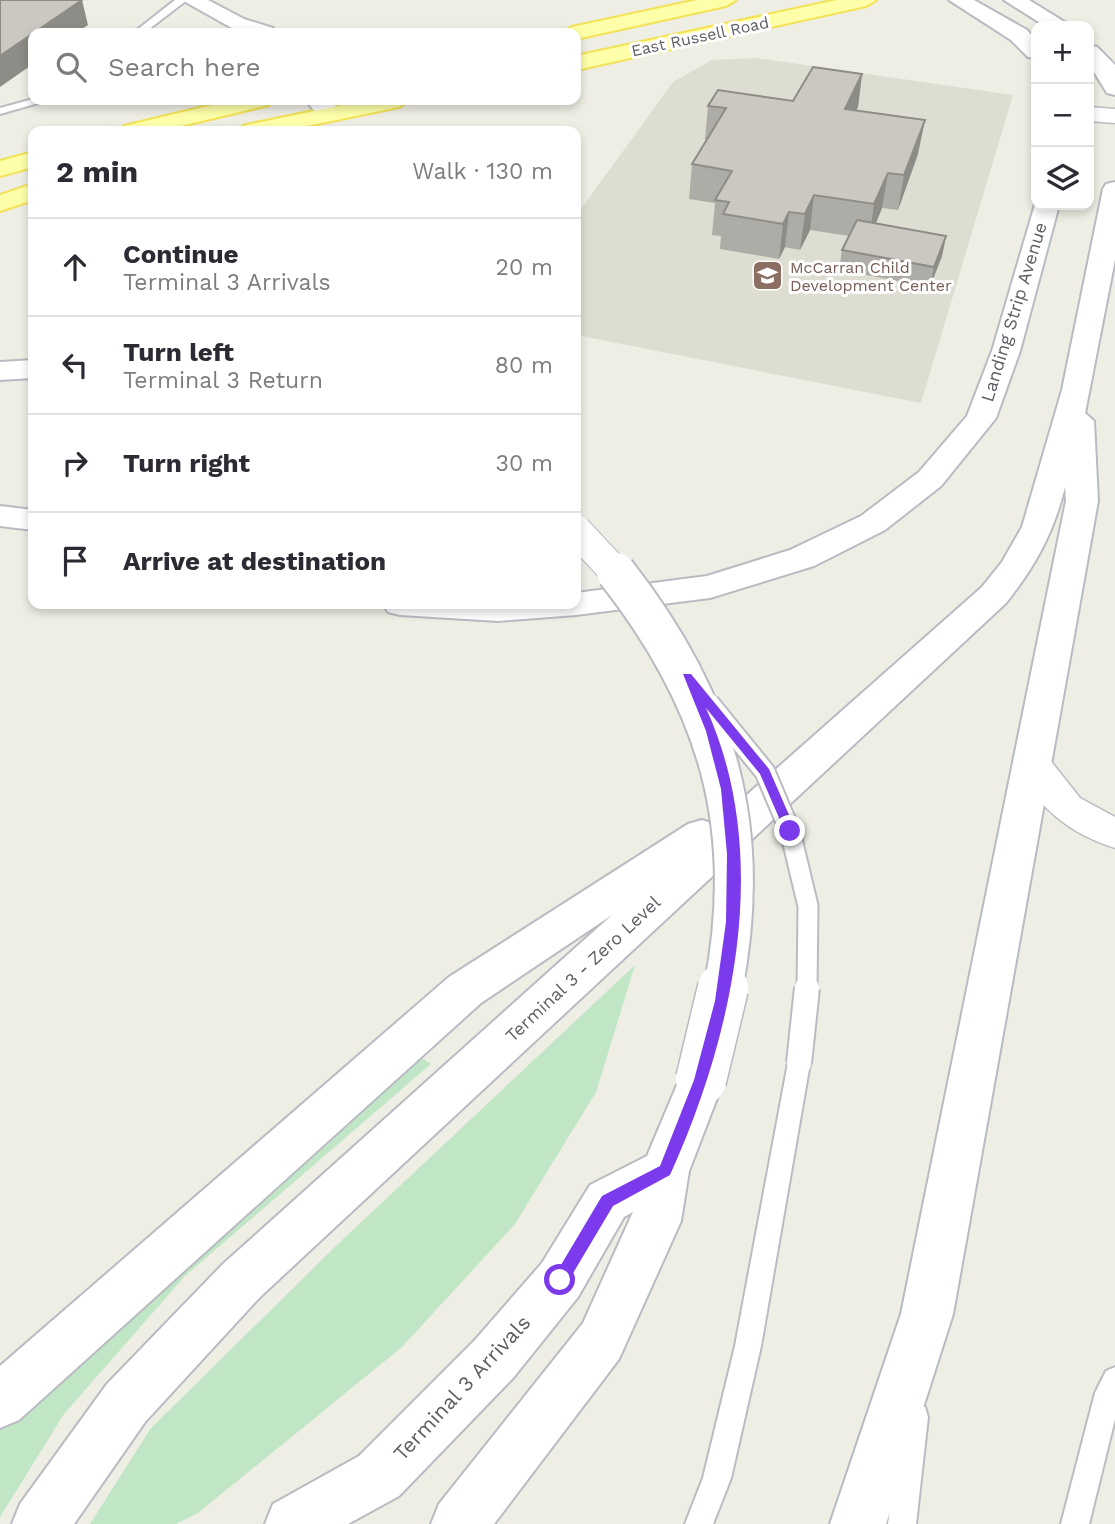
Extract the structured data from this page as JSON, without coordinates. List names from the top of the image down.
{
  "streets": {
    "main road": [
      "East Russell Road",
      "Landing Strip Avenue",
      "Terminal 3 - Zero Level",
      "Terminal 3 Arrivals"
    ]
  },
  "places": {
    "school or university": ["McCarran Child Development Center"]
  },
  "page": {
    "map_buttons": ["+", "−"],
    "search": "Search here",
    "heading": ["2 min", "Walk · 130 m"],
    "list": [
      ["Continue", "Terminal 3 Arrivals", "20 m"],
      ["Turn left", "Terminal 3 Return", "80 m"],
      ["Turn right", "30 m"],
      "Arrive at destination"
    ]
  }
}
